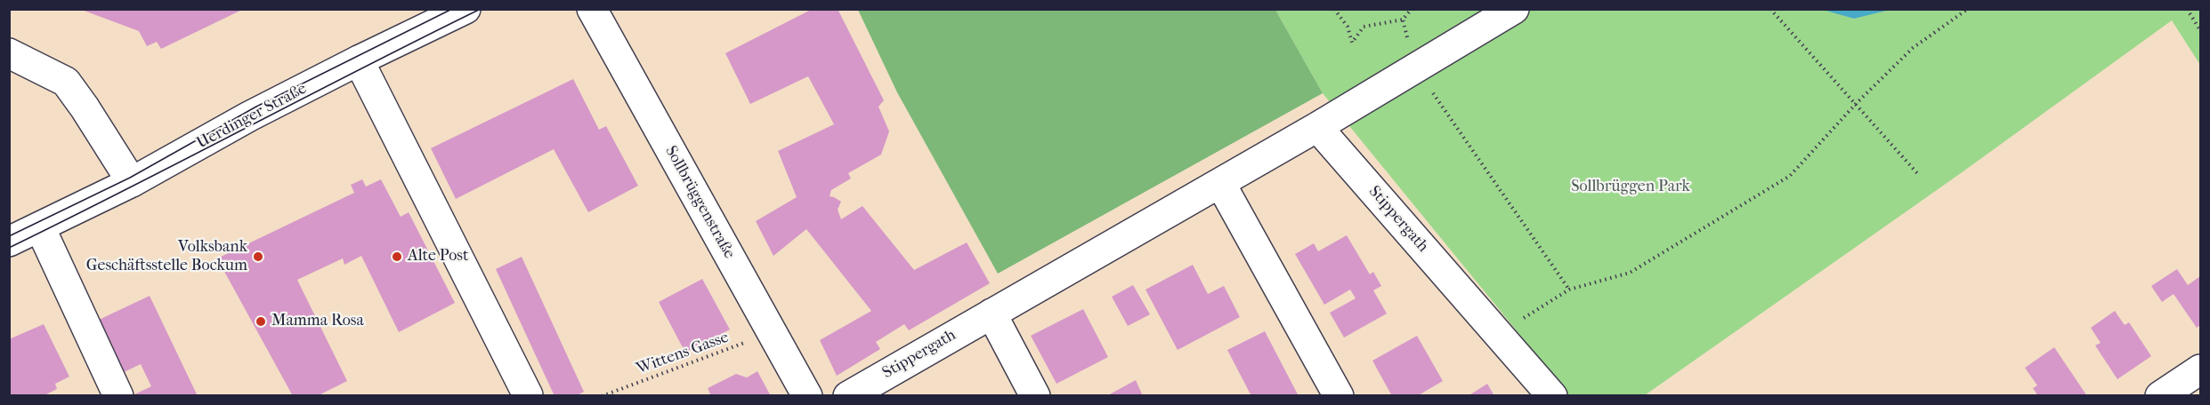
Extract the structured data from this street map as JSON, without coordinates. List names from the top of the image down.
{
  "streets": {
    "street": ["Uerdinger Straße", "Sollbrüggenstraße", "Stippergath"],
    "path": ["Wittens Gasse"]
  },
  "crossings": [
    ["Sollbrüggenstraße", "Wittens Gasse"]
  ],
  "parks": ["Sollbrüggen Park"],
  "places": ["Volksbank Geschäftsstelle Bockum", "Alte Post", "Mamma Rosa"]
}
